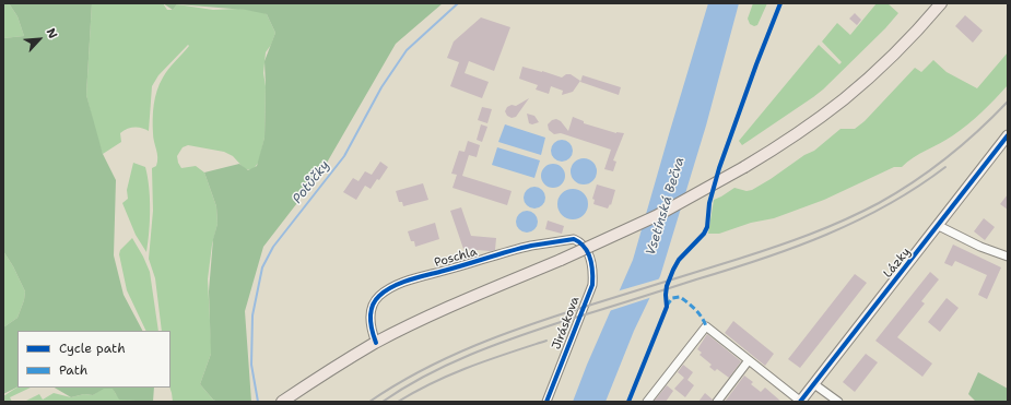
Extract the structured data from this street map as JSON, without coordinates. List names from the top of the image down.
{
  "streets": {
    "street": ["Poschla", "Lázky", "Jiráskova"]
  },
  "crossings": [
    ["Poschla", "Jiráskova"]
  ],
  "water": ["Potůčky", "Vsetínská Bečva"],
  "legend": ["Cycle path", "Path"],
  "north": "top right"
}
